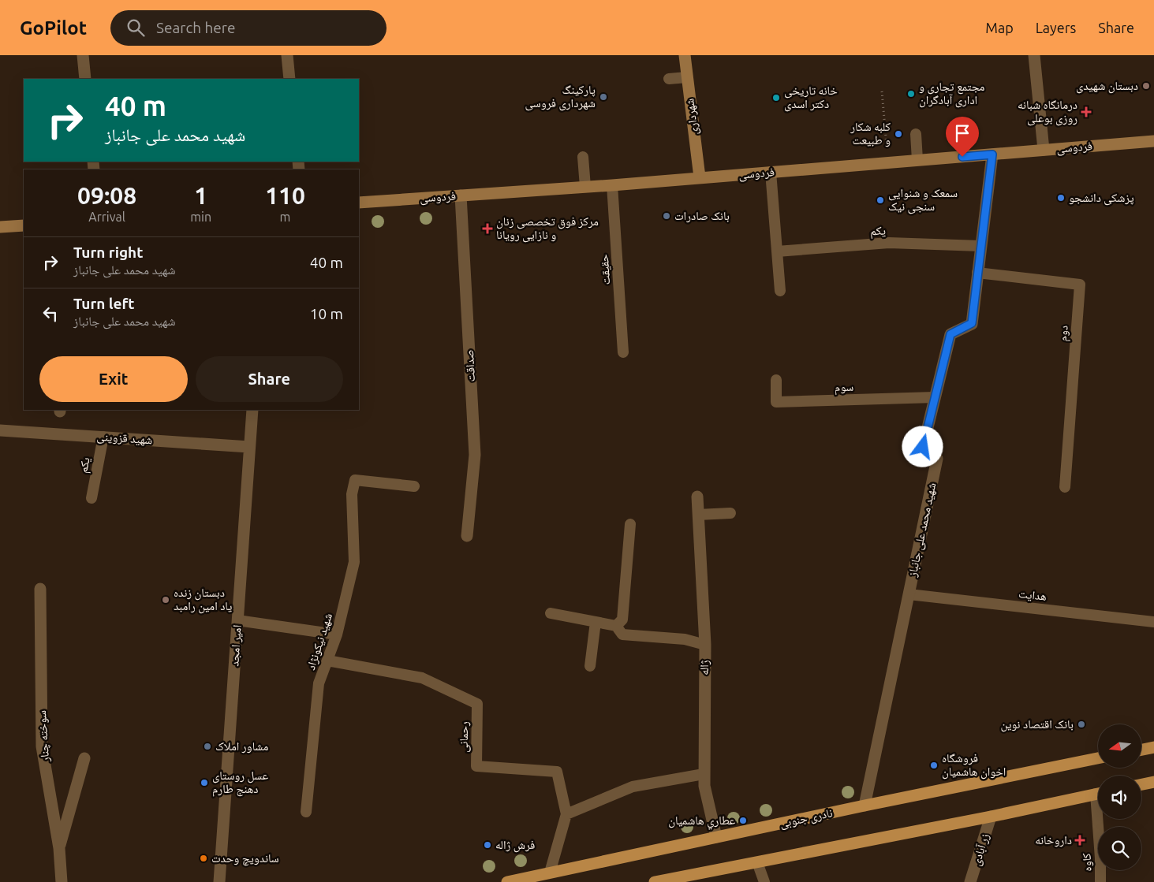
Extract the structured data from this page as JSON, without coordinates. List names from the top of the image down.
{
  "streets": {
    "main road": ["شهرداری", "فردوسی", "نادری جنوبی"],
    "street": [
      "صداقت",
      "شهید قزوینی",
      "شهید محمد علی جانباز",
      "امیر امجد",
      "ژاله",
      "سوخته چنار",
      "زر آبادی"
    ],
    "lane": [
      "یکم",
      "حقیقت",
      "دوم",
      "سوم",
      "هدایت",
      "شهید نیکونژاد",
      "رحمانی",
      "کاوه"
    ]
  },
  "crossings": [
    ["شهرداری", "فردوسی"],
    ["فردوسی", "حقیقت"],
    ["فردوسی", "صداقت"],
    ["فردوسی", "شهید محمد علی جانباز"],
    ["یکم", "شهید قزوینی"],
    ["یکم", "شهید محمد علی جانباز"],
    ["دوم", "شهید محمد علی جانباز"],
    ["سوم", "شهید محمد علی جانباز"],
    ["شهید قزوینی", "امیر امجد"],
    ["شهید محمد علی جانباز", "هدایت"],
    ["شهید محمد علی جانباز", "نادری جنوبی"],
    ["شهید نیکونژاد", "رحمانی"],
    ["ژاله", "نادری جنوبی"],
    ["رحمانی", "نادری جنوبی"]
  ],
  "places": {
    "other": [
      "دبستان شهیدی",
      "مجتمع تجاری و اداری آبادگران",
      "پارکینگ شهرداری فروسی",
      "خانه تاریخی دکتر اسدی",
      "کلبه شکار و طبیعت",
      "پزشکی دانشجو",
      "سمعک و شنوایی سنجی نیک",
      "بانک صادرات",
      "دبستان زنده یاد امین رامبد",
      "بانک اقتصاد نوین",
      "مشاور املاک",
      "فروشگاه اخوان هاشمیان",
      "عسل روستای دهنج طارم",
      "عطاري هاشميان",
      "فرش ژاله",
      "ساندویچ وحدت"
    ],
    "health": ["درمانگاه شبانه روزی بوعلی", "مرکز فوق تخصصی زنان و نازایی رویانا", "داروخانه"]
  },
  "north": "left",
  "page": {
    "header": "GoPilot",
    "search": "Search here",
    "nav": ["Map", "Layers", "Share"],
    "turn": ["40 m", "شهید محمد علی جانباز"],
    "eta": [
      "09:08",
      "Arrival",
      "1",
      "min",
      "110",
      "m"
    ],
    "list": [
      {
        "name": "Turn right",
        "note": "شهید محمد علی جانباز",
        "value": "40 m"
      },
      {
        "name": "Turn left",
        "note": "شهید محمد علی جانباز",
        "value": "10 m"
      }
    ],
    "buttons": ["Exit", "Share"]
  }
}
